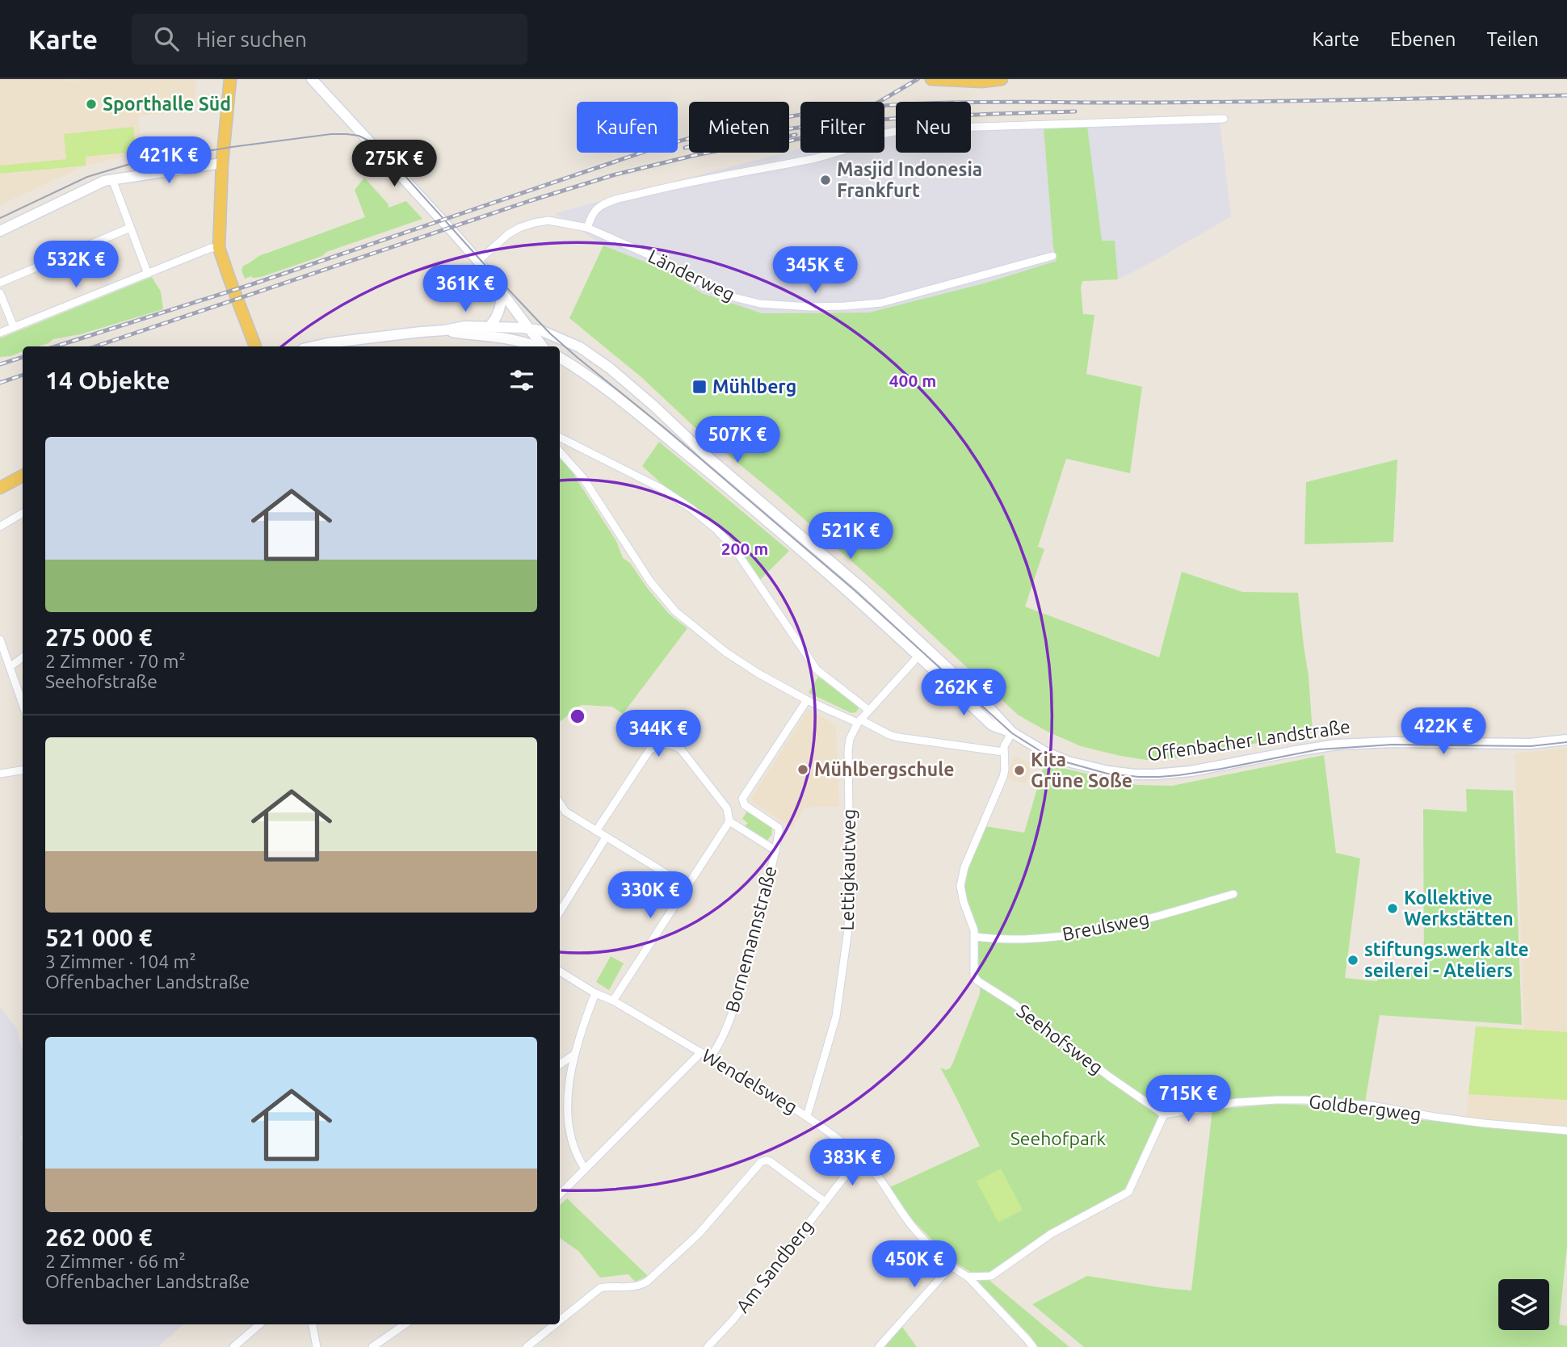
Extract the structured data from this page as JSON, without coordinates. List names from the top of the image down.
{
  "streets": {
    "main road": ["Offenbacher Landstraße"],
    "street": [
      "Länderweg",
      "Lettigkautweg",
      "Breulsweg",
      "Bornemannstraße",
      "Seehofsweg",
      "Wendelsweg",
      "Goldbergweg",
      "Am Sandberg"
    ]
  },
  "crossings": [
    ["Offenbacher Landstraße", "Lettigkautweg"],
    ["Lettigkautweg", "Wendelsweg"],
    ["Breulsweg", "Seehofsweg"],
    ["Bornemannstraße", "Wendelsweg"],
    ["Seehofsweg", "Goldbergweg"],
    ["Wendelsweg", "Am Sandberg"]
  ],
  "parks": ["Seehofpark"],
  "places": {
    "other": [
      "Sporthalle Süd",
      "Masjid Indonesia Frankfurt",
      "Mühlbergschule",
      "Kita Grüne Soße",
      "Kollektive Werkstätten",
      "stiftungs.werk alte seilerei - Ateliers"
    ],
    "transit": ["Mühlberg"]
  },
  "page": {
    "header": "Karte",
    "search": "Hier suchen",
    "nav": ["Karte", "Ebenen", "Teilen"],
    "chip": [
      "Kaufen",
      "Mieten",
      "Filter",
      "Neu"
    ],
    "price": [
      "421K €",
      "275K €",
      "532K €",
      "345K €",
      "361K €",
      "507K €",
      "521K €",
      "262K €",
      "422K €",
      "344K €",
      "330K €",
      "715K €",
      "383K €",
      "450K €"
    ],
    "heading": "14 Objekte",
    "list": [
      {
        "name": "275 000 €",
        "note": "2 Zimmer · 70 m² · Seehofstraße"
      },
      {
        "name": "521 000 €",
        "note": "3 Zimmer · 104 m² · Offenbacher Landstraße"
      },
      {
        "name": "262 000 €",
        "note": "2 Zimmer · 66 m² · Offenbacher Landstraße"
      }
    ]
  },
  "rings": ["400 m", "200 m"]
}
